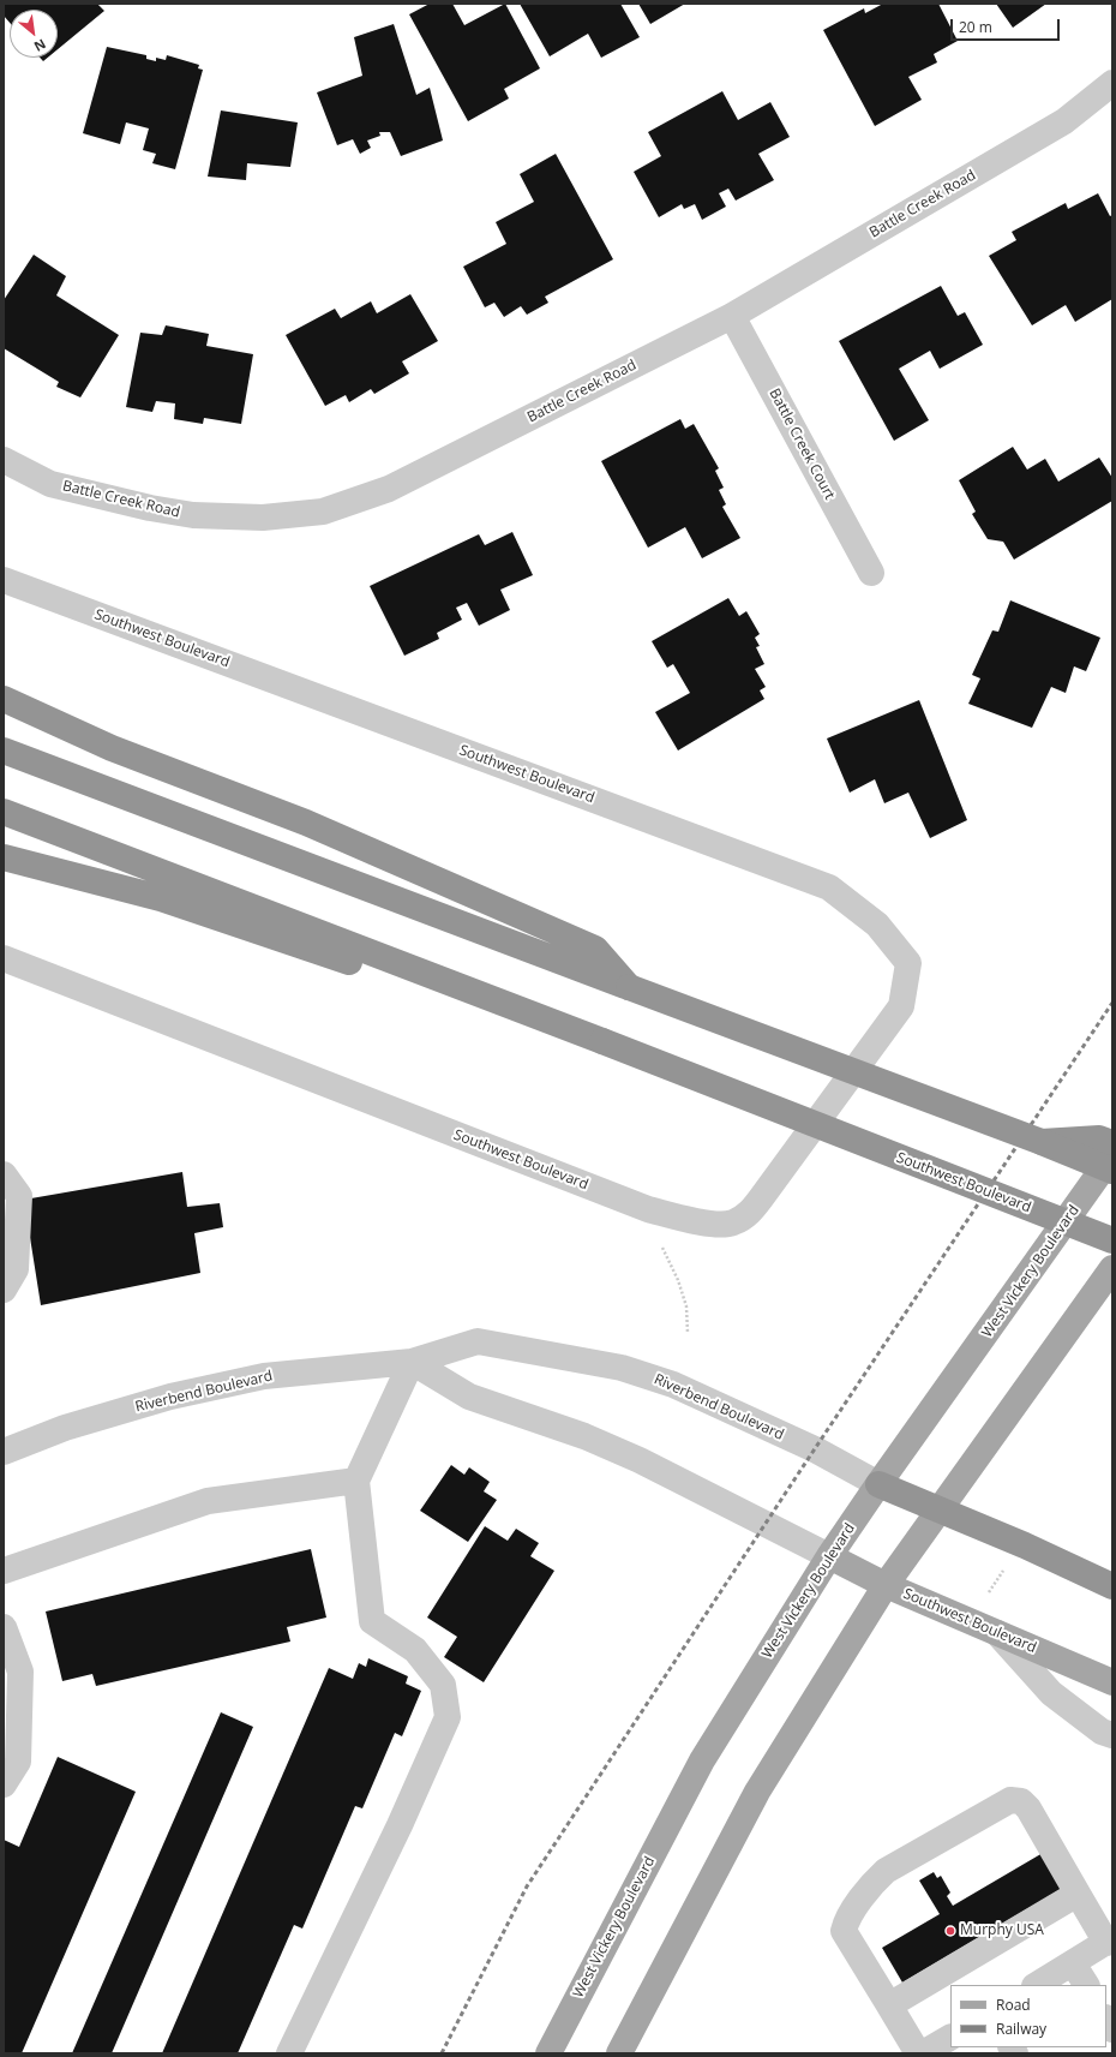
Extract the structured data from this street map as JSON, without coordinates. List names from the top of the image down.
{
  "streets": {
    "highway": ["Southwest Boulevard"],
    "main road": ["West Vickery Boulevard"],
    "street": ["Battle Creek Road", "Battle Creek Court", "Riverbend Boulevard"]
  },
  "crossings": [
    ["Battle Creek Road", "Battle Creek Court"],
    ["Southwest Boulevard", "West Vickery Boulevard"],
    ["West Vickery Boulevard", "Riverbend Boulevard"]
  ],
  "places": ["Murphy USA"],
  "legend": ["Road", "Railway"],
  "scale_bar": "20 m",
  "north": "bottom right"
}
